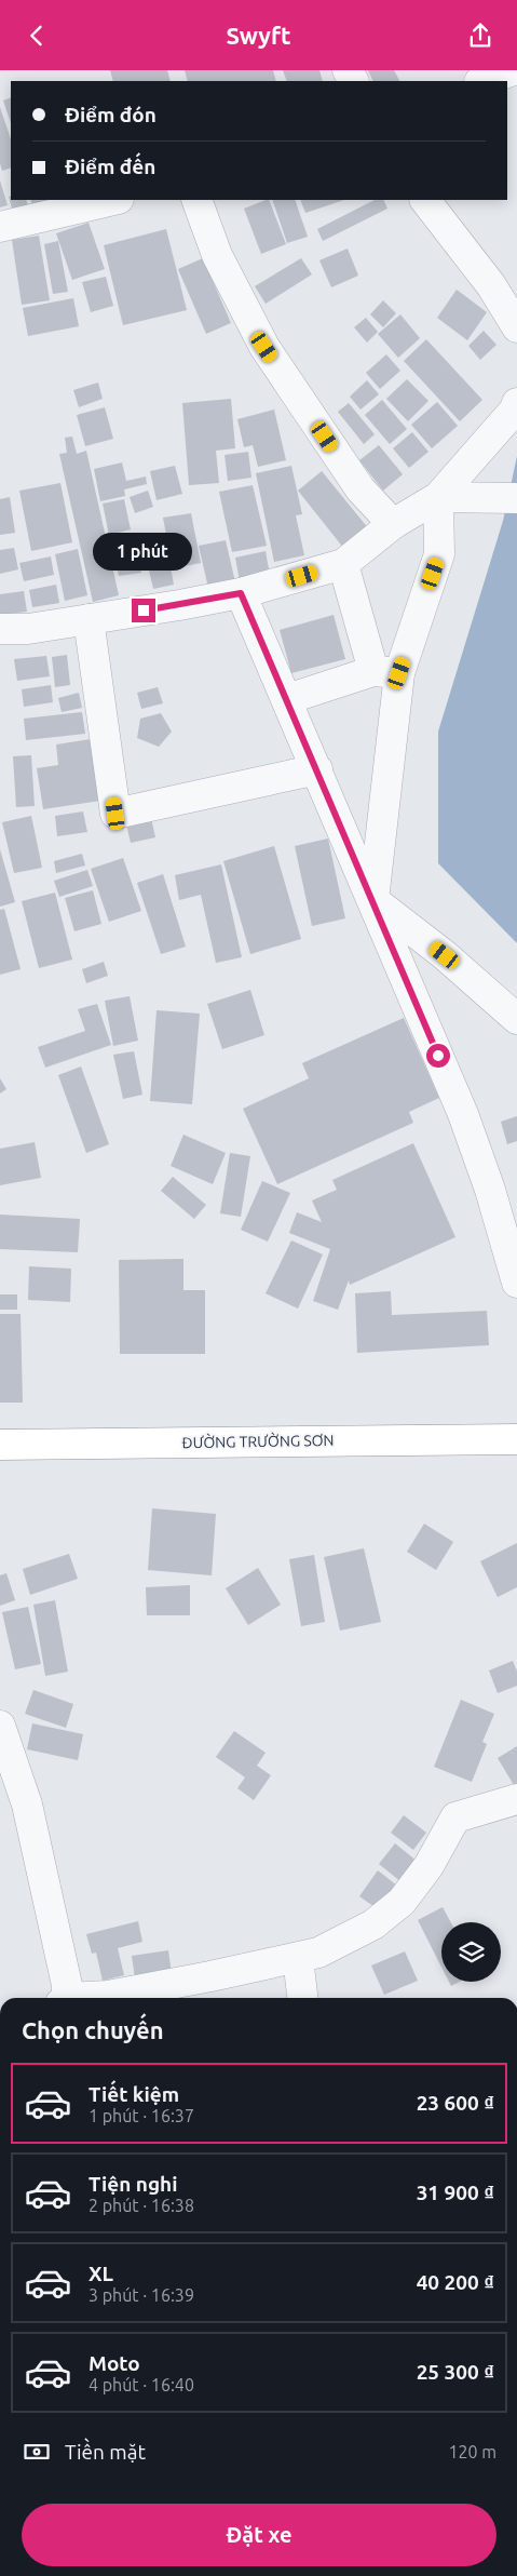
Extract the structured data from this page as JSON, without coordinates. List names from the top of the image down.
{
  "streets": {
    "highway": ["ĐƯỜNG TRƯỜNG SƠN"]
  },
  "page": {
    "header": "Swyft",
    "banner": ["Điểm đón", "Điểm đến"],
    "bubble": "1 phút",
    "heading": "Chọn chuyến",
    "list": [
      {
        "name": "Tiết kiệm",
        "note": "1 phút · 16:37",
        "value": "23 600 ₫"
      },
      {
        "name": "Tiện nghi",
        "note": "2 phút · 16:38",
        "value": "31 900 ₫"
      },
      {
        "name": "XL",
        "note": "3 phút · 16:39",
        "value": "40 200 ₫"
      },
      {
        "name": "Moto",
        "note": "4 phút · 16:40",
        "value": "25 300 ₫"
      }
    ],
    "pay": ["Tiền mặt", "120 m"],
    "buttons": "Đặt xe"
  }
}
